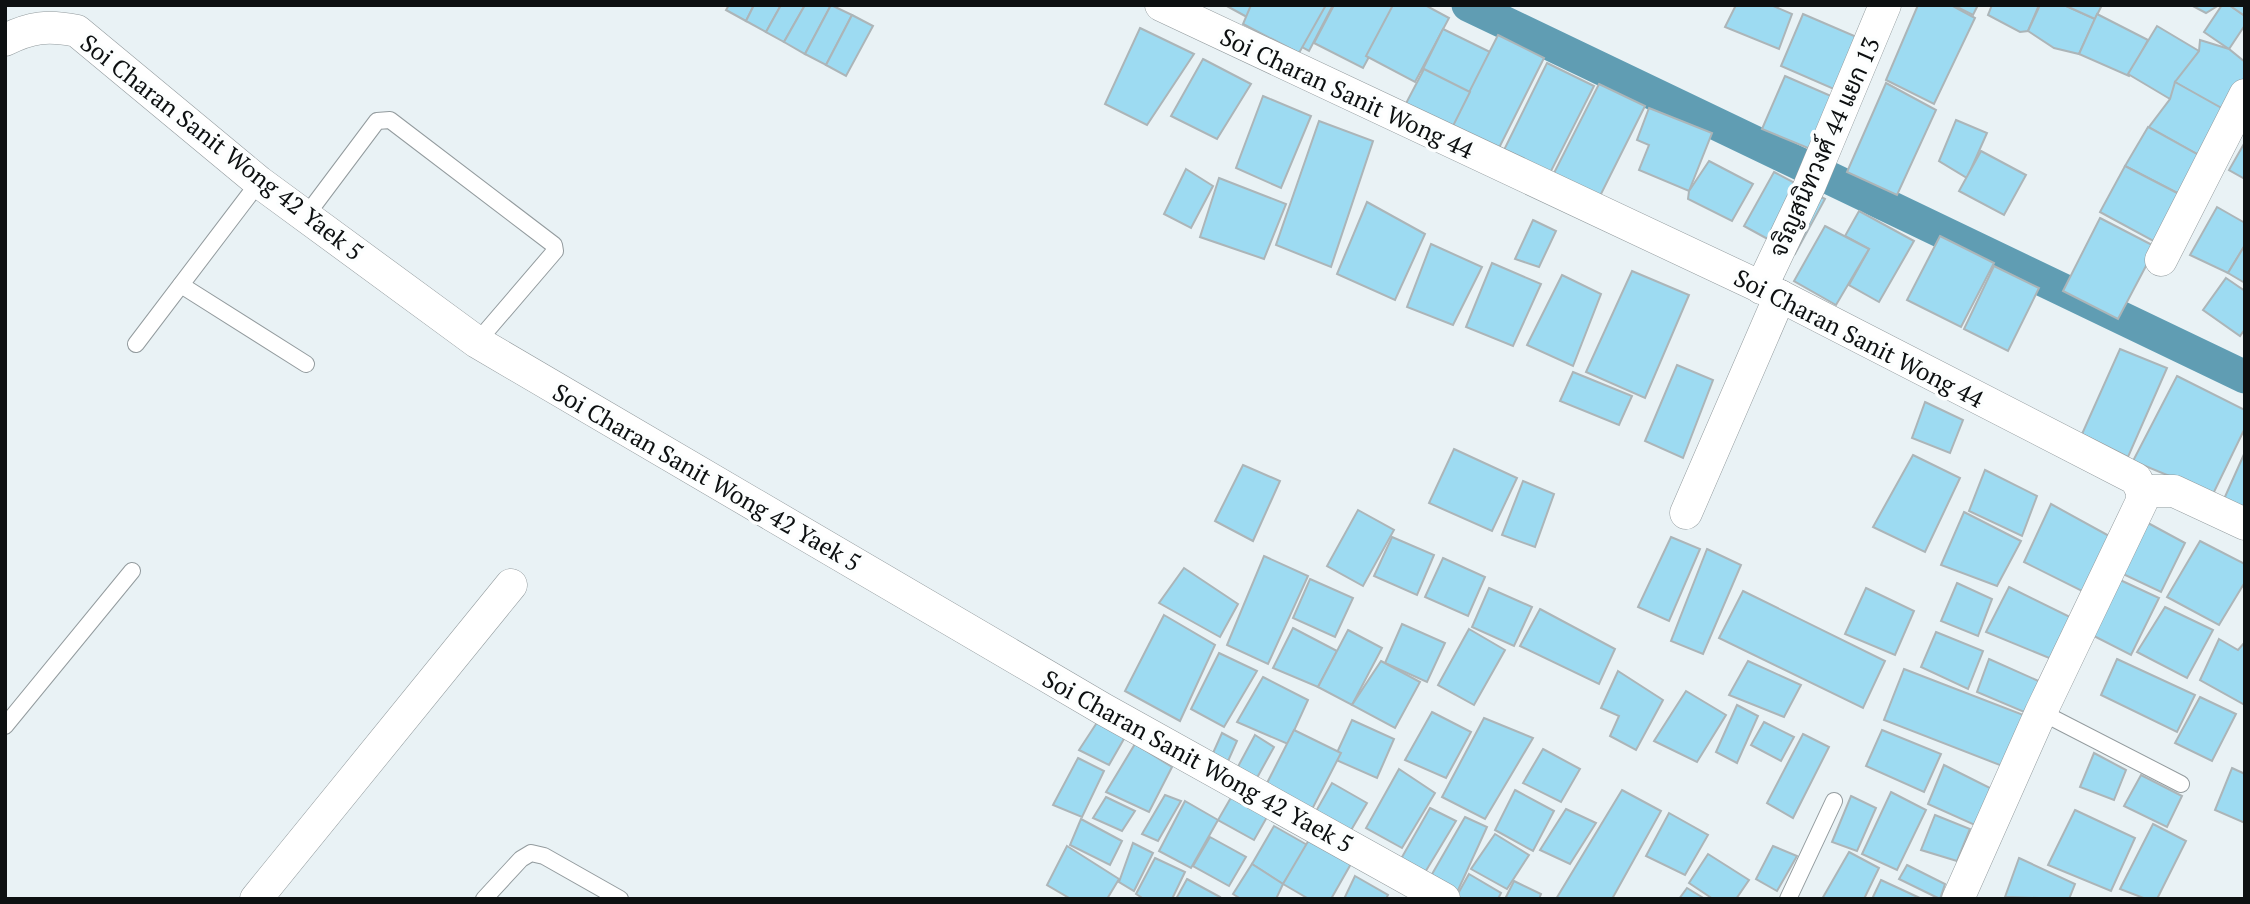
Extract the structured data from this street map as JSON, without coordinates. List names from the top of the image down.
{
  "streets": {
    "street": ["Soi Charan Sanit Wong 44", "Soi Charan Sanit Wong 42 Yaek 5", "จริญสนิทวงศ์ 44 แยก 13"]
  },
  "crossings": [
    ["Soi Charan Sanit Wong 44", "จริญสนิทวงศ์ 44 แยก 13"]
  ]
}
